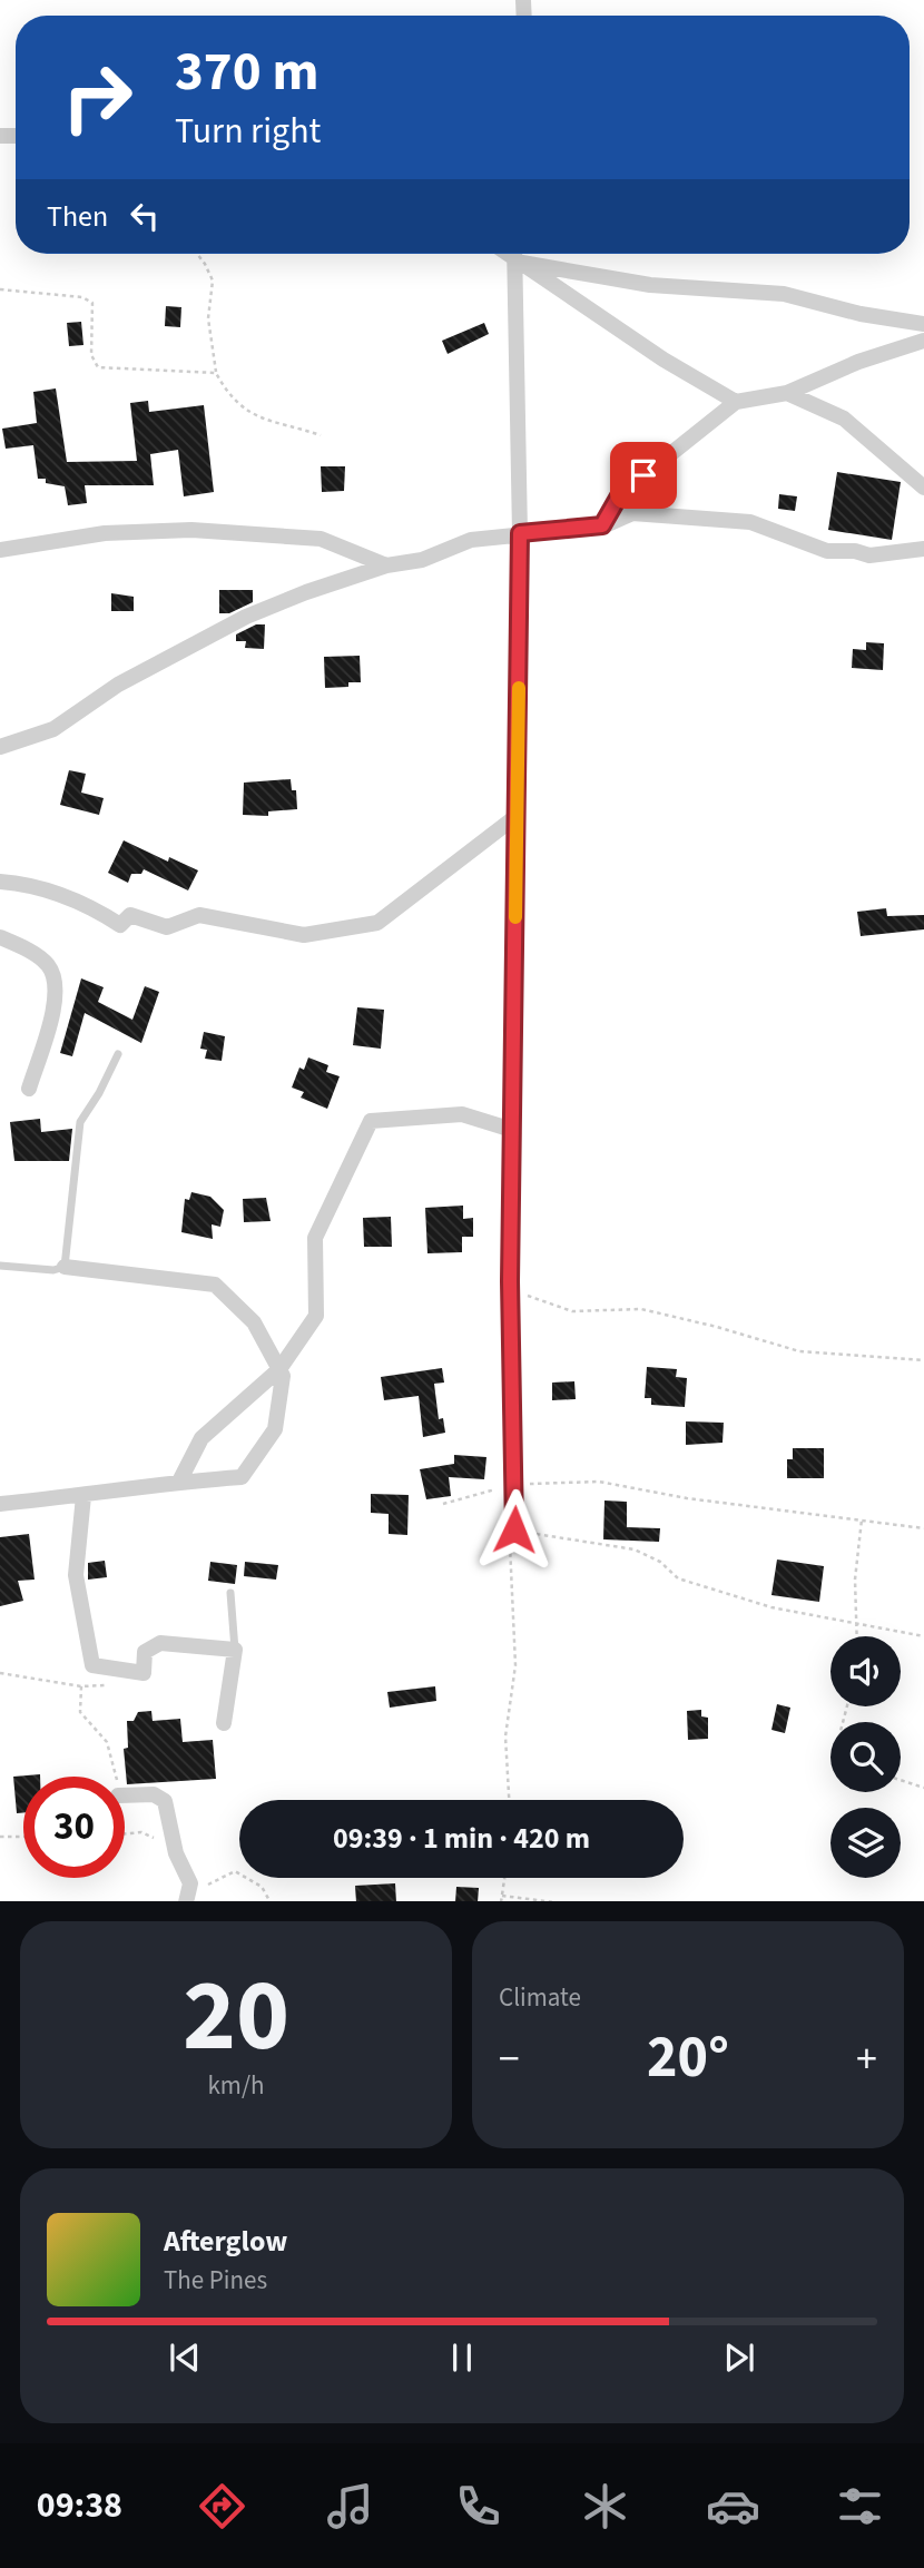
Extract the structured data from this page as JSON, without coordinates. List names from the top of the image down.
{
  "page": {
    "turn": ["370 m", "Turn right"],
    "then": "Then",
    "limit": "30",
    "trip": "09:39 · 1 min · 420 m",
    "tile": [
      ["20", "km/h"],
      "Climate"
    ],
    "heat": ["−", "20°", "+"],
    "song": ["Afterglow", "The Pines"],
    "tabs": "09:38"
  }
}
